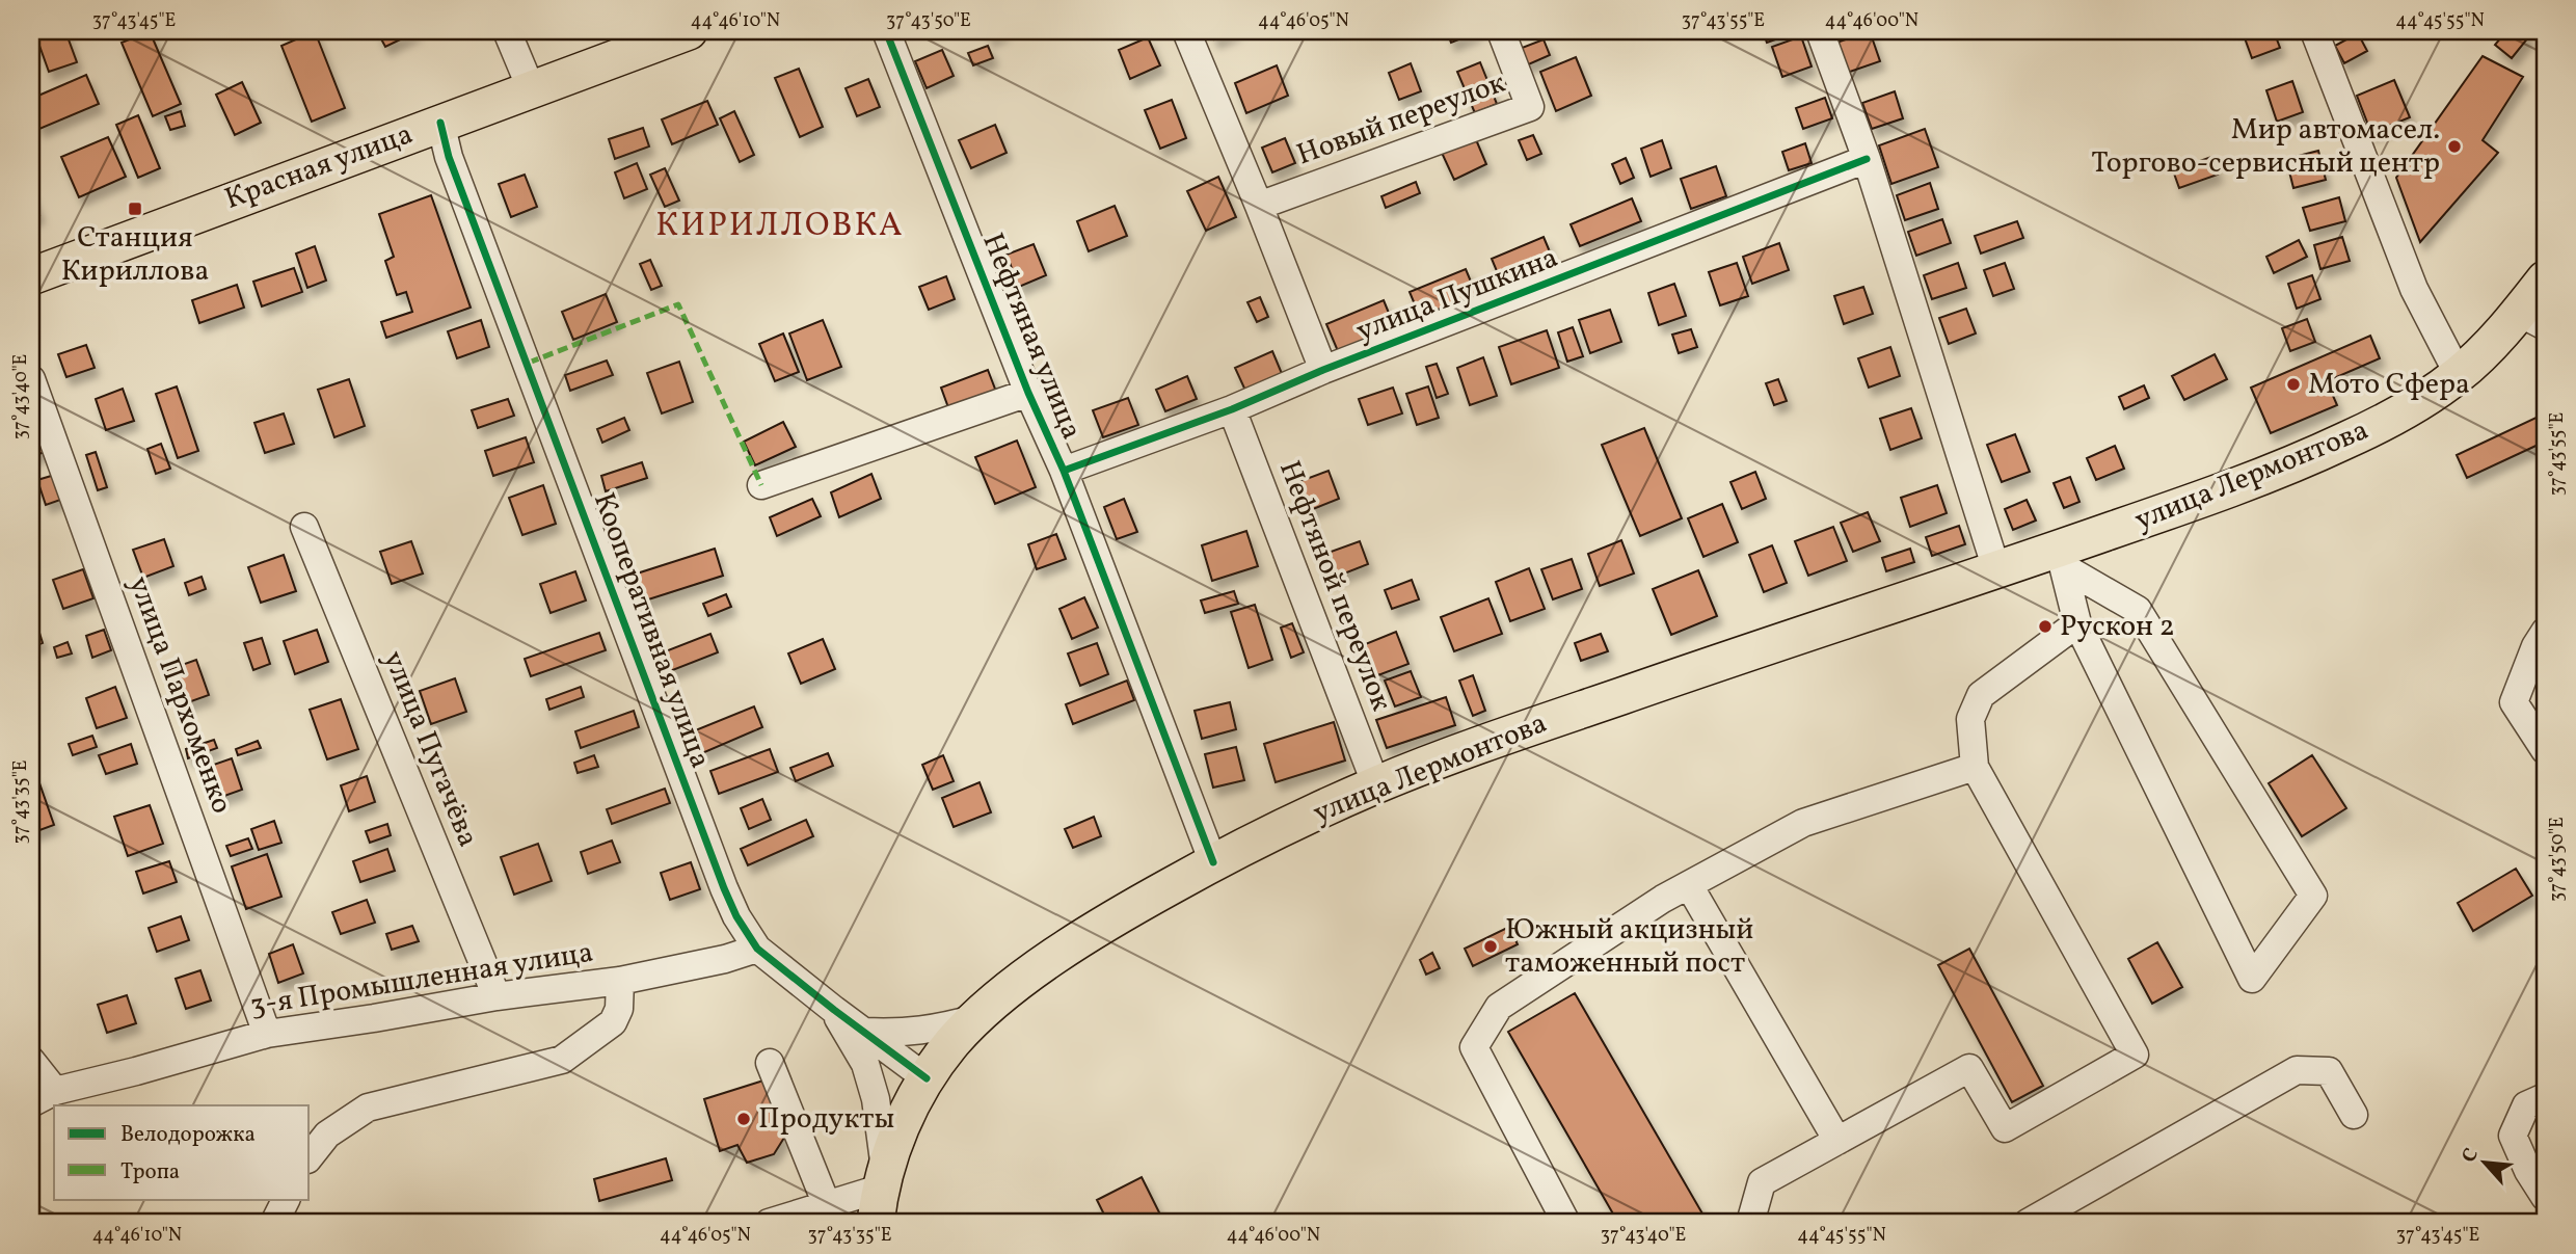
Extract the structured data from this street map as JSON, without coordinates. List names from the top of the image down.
{
  "streets": {
    "main road": ["Красная улица", "улица Лермонтова"],
    "street": [
      "Новый переулок",
      "улица Пушкина",
      "Нефтяная улица",
      "Нефтяной переулок",
      "Кооперативная улица",
      "улица Пархоменко",
      "улица Пугачёва",
      "3-я Промышленная улица"
    ]
  },
  "crossings": [
    ["Красная улица", "Кооперативная улица"],
    ["улица Пушкина", "Нефтяная улица"],
    ["улица Пушкина", "Нефтяной переулок"],
    ["Нефтяная улица", "улица Лермонтова"],
    ["улица Лермонтова", "Нефтяной переулок"],
    ["улица Лермонтова", "Кооперативная улица"],
    ["Кооперативная улица", "3-я Промышленная улица"],
    ["улица Пархоменко", "3-я Промышленная улица"],
    ["улица Пугачёва", "3-я Промышленная улица"]
  ],
  "districts": ["КИРИЛЛОВКА"],
  "places": {
    "other": [
      "Мир автомасел. Торгово-сервисный центр",
      "Мото Сфера",
      "Рускон 2",
      "Южный акцизный таможенный пост",
      "Продукты"
    ],
    "transit": ["Станция Кириллова"]
  },
  "legend": ["Велодорожка", "Тропа"],
  "north": "top left",
  "coordinates": [
    "37°43'45\"E",
    "44°46'10\"N",
    "37°43'50\"E",
    "44°46'05\"N",
    "37°43'55\"E",
    "44°46'00\"N",
    "44°45'55\"N",
    "37°43'40\"E",
    "37°43'35\"E"
  ]
}
